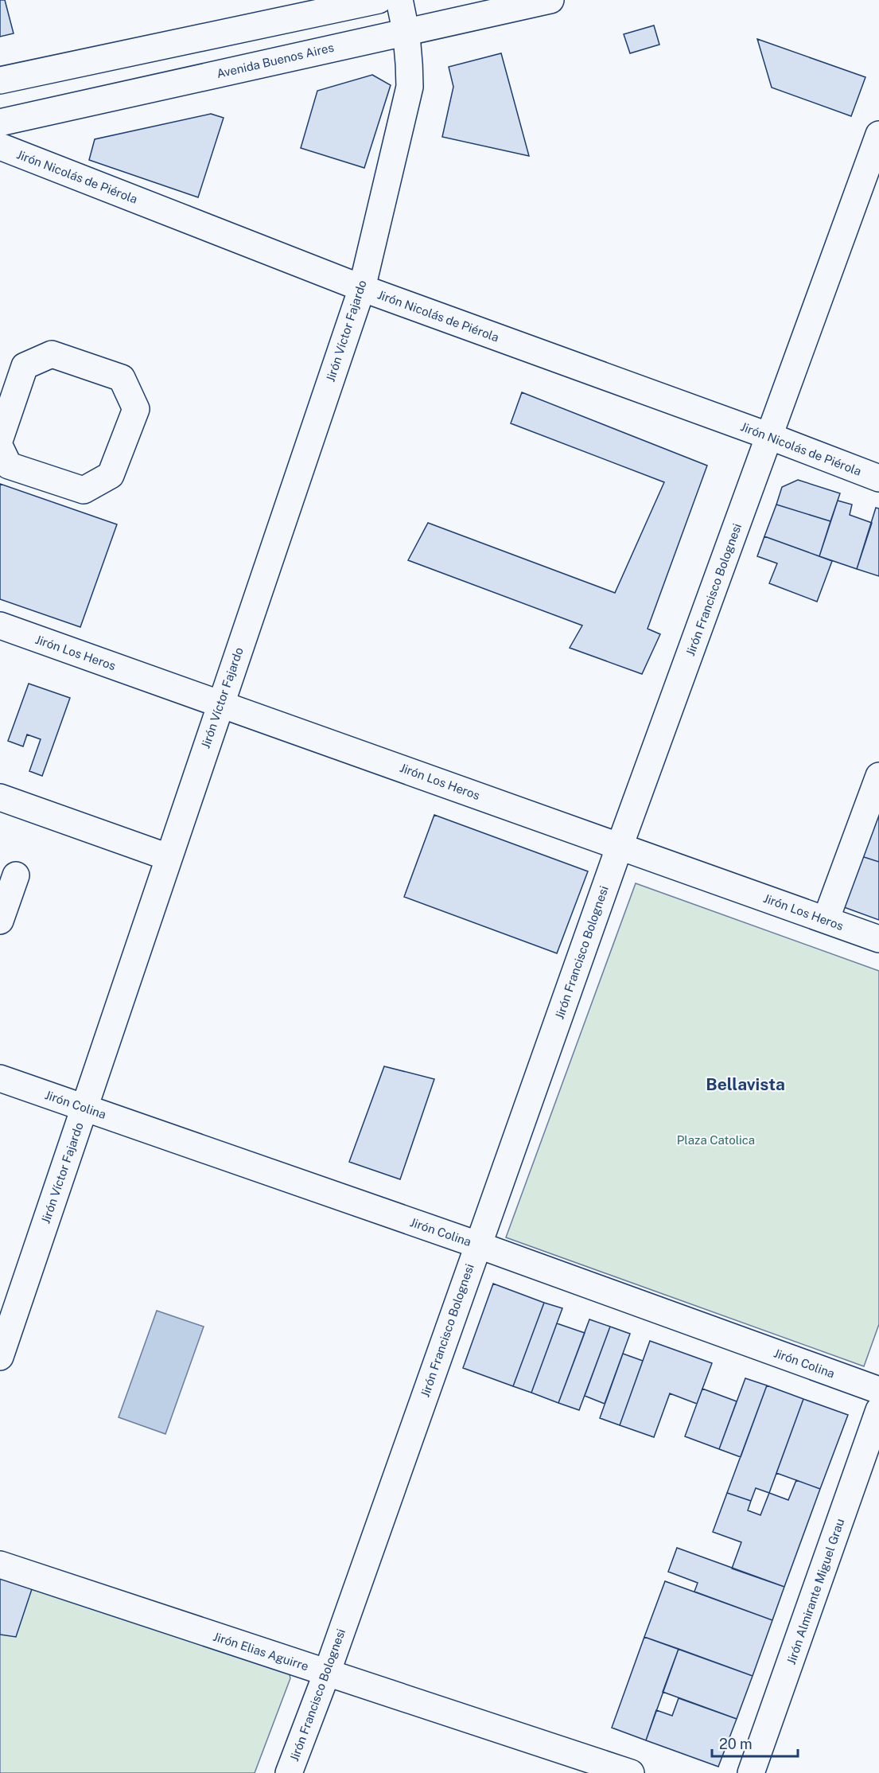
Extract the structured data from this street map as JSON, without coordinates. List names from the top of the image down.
{
  "streets": {
    "street": [
      "Avenida Buenos Aires",
      "Jirón Nicolás de Piérola",
      "Jirón Víctor Fajardo",
      "Jirón Francisco Bolognesi",
      "Jirón Los Heros",
      "Jirón Colina",
      "Jirón Almirante Miguel Grau",
      "Jirón Elias Aguirre"
    ]
  },
  "crossings": [
    ["Avenida Buenos Aires", "Jirón Víctor Fajardo"],
    ["Jirón Nicolás de Piérola", "Jirón Víctor Fajardo"],
    ["Jirón Nicolás de Piérola", "Jirón Francisco Bolognesi"],
    ["Jirón Víctor Fajardo", "Jirón Los Heros"],
    ["Jirón Víctor Fajardo", "Jirón Colina"],
    ["Jirón Francisco Bolognesi", "Jirón Los Heros"],
    ["Jirón Francisco Bolognesi", "Jirón Colina"],
    ["Jirón Francisco Bolognesi", "Jirón Elias Aguirre"]
  ],
  "districts": ["Bellavista"],
  "parks": ["Plaza Catolica"],
  "scale_bar": "20 m"
}
